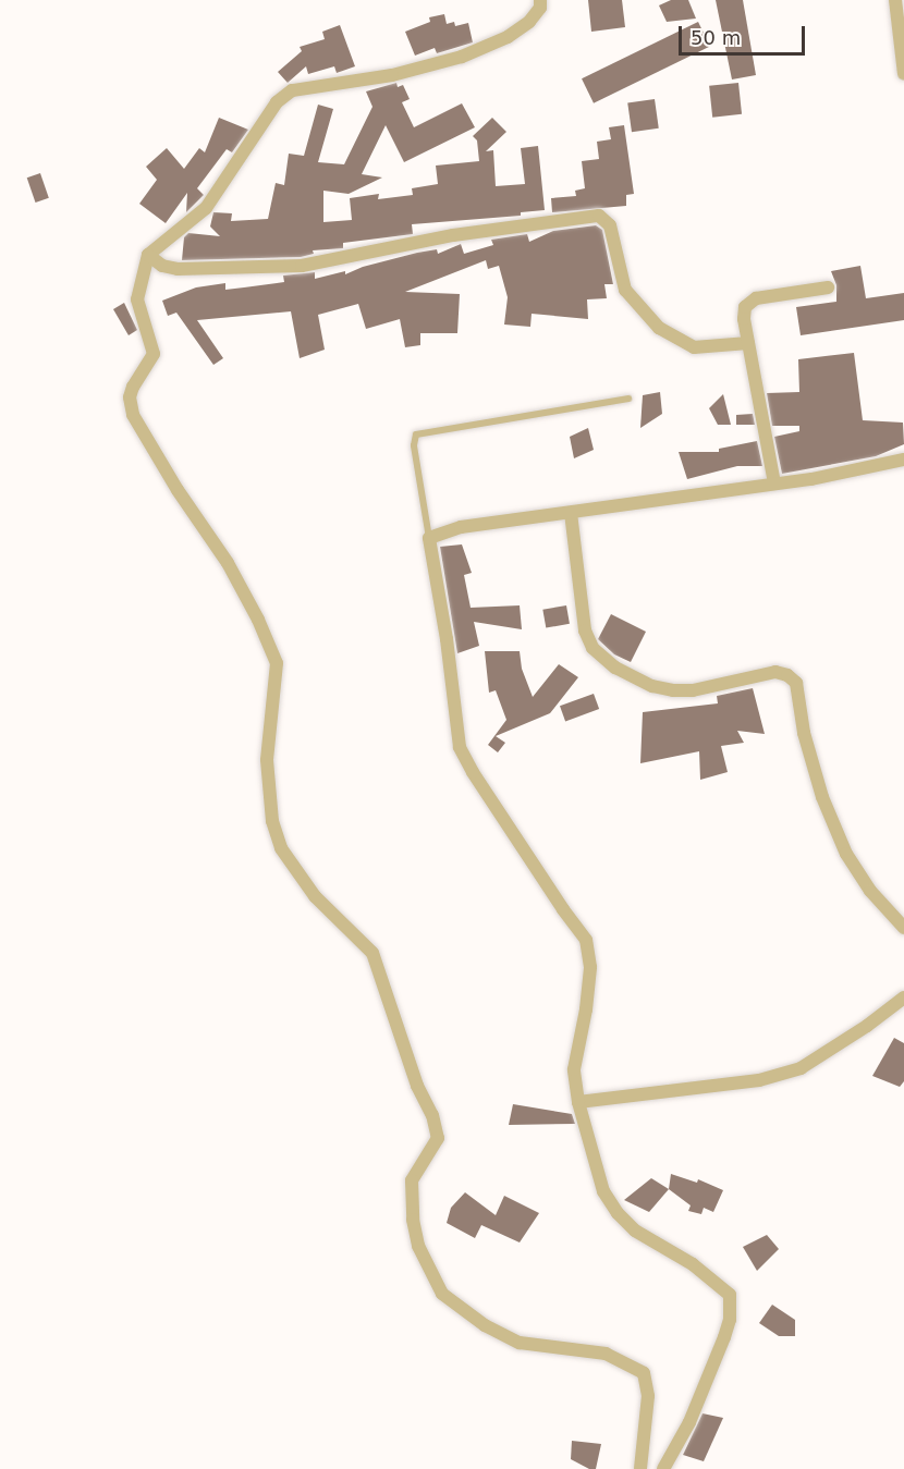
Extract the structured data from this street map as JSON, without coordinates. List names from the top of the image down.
{
  "scale_bar": "50 m"
}
